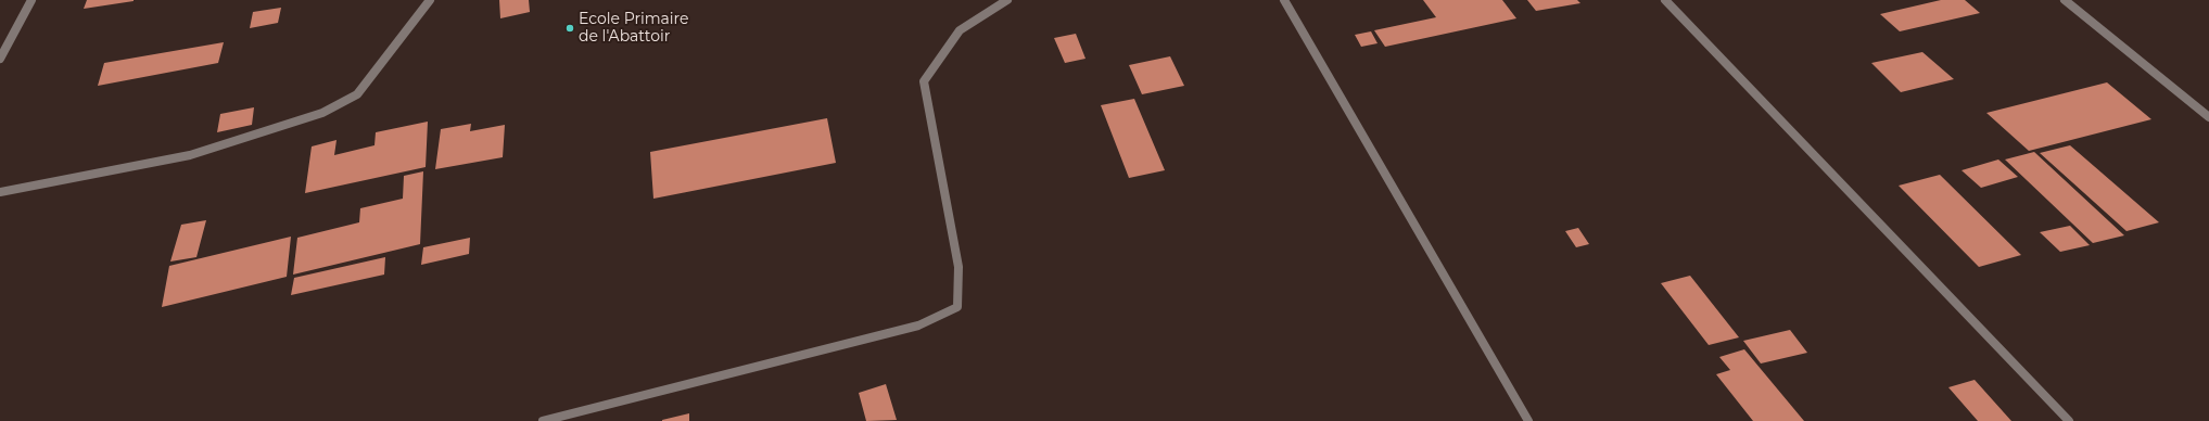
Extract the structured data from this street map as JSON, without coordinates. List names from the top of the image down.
{
  "places": ["Ecole Primaire de l'Abattoir"]
}
